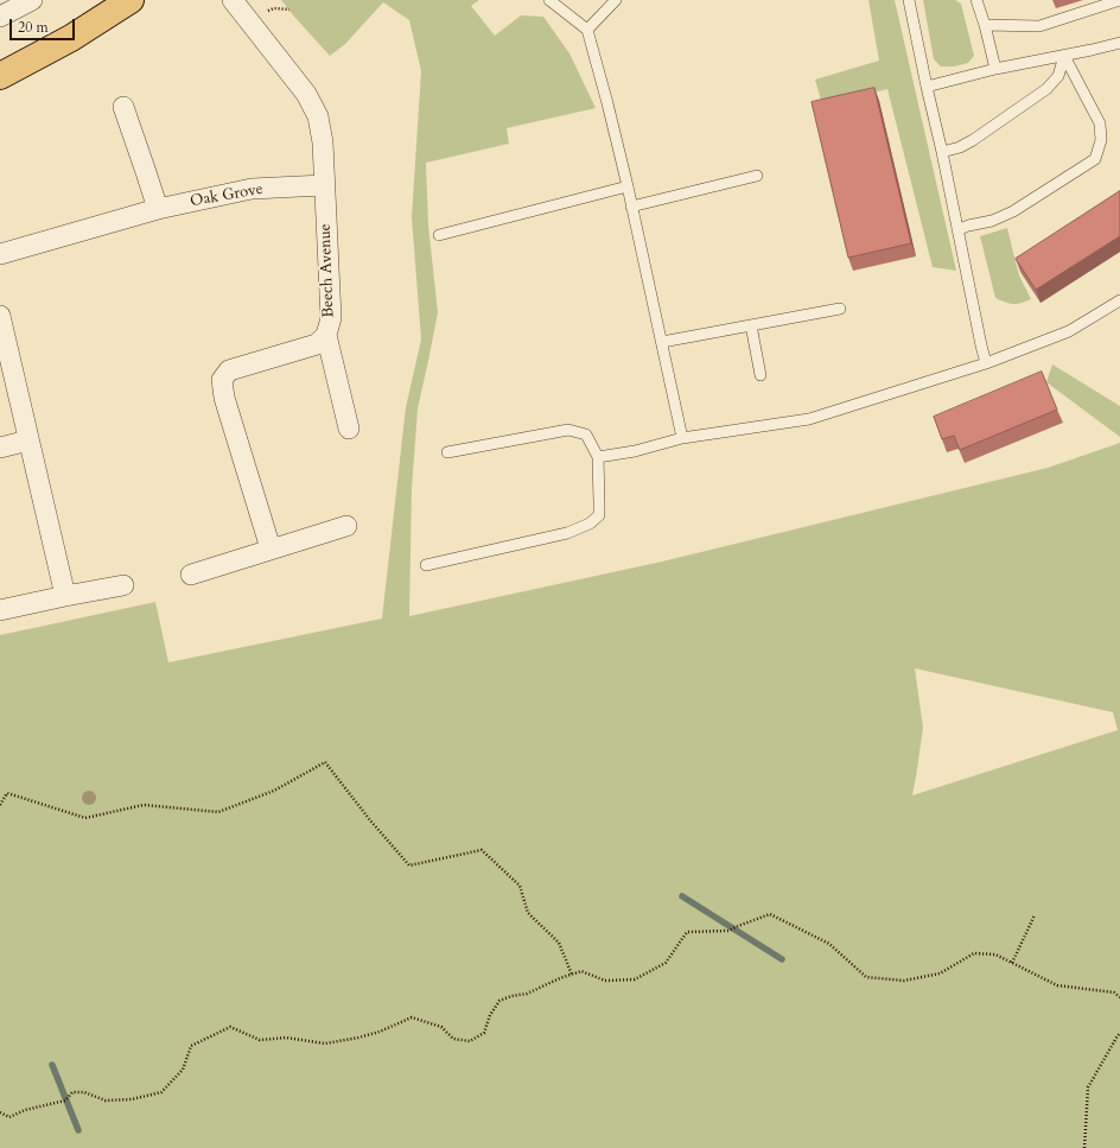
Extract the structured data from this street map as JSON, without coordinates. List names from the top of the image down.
{
  "streets": {
    "street": ["Oak Grove", "Beech Avenue"]
  },
  "crossings": [
    ["Oak Grove", "Beech Avenue"]
  ],
  "scale_bar": "20 m"
}
